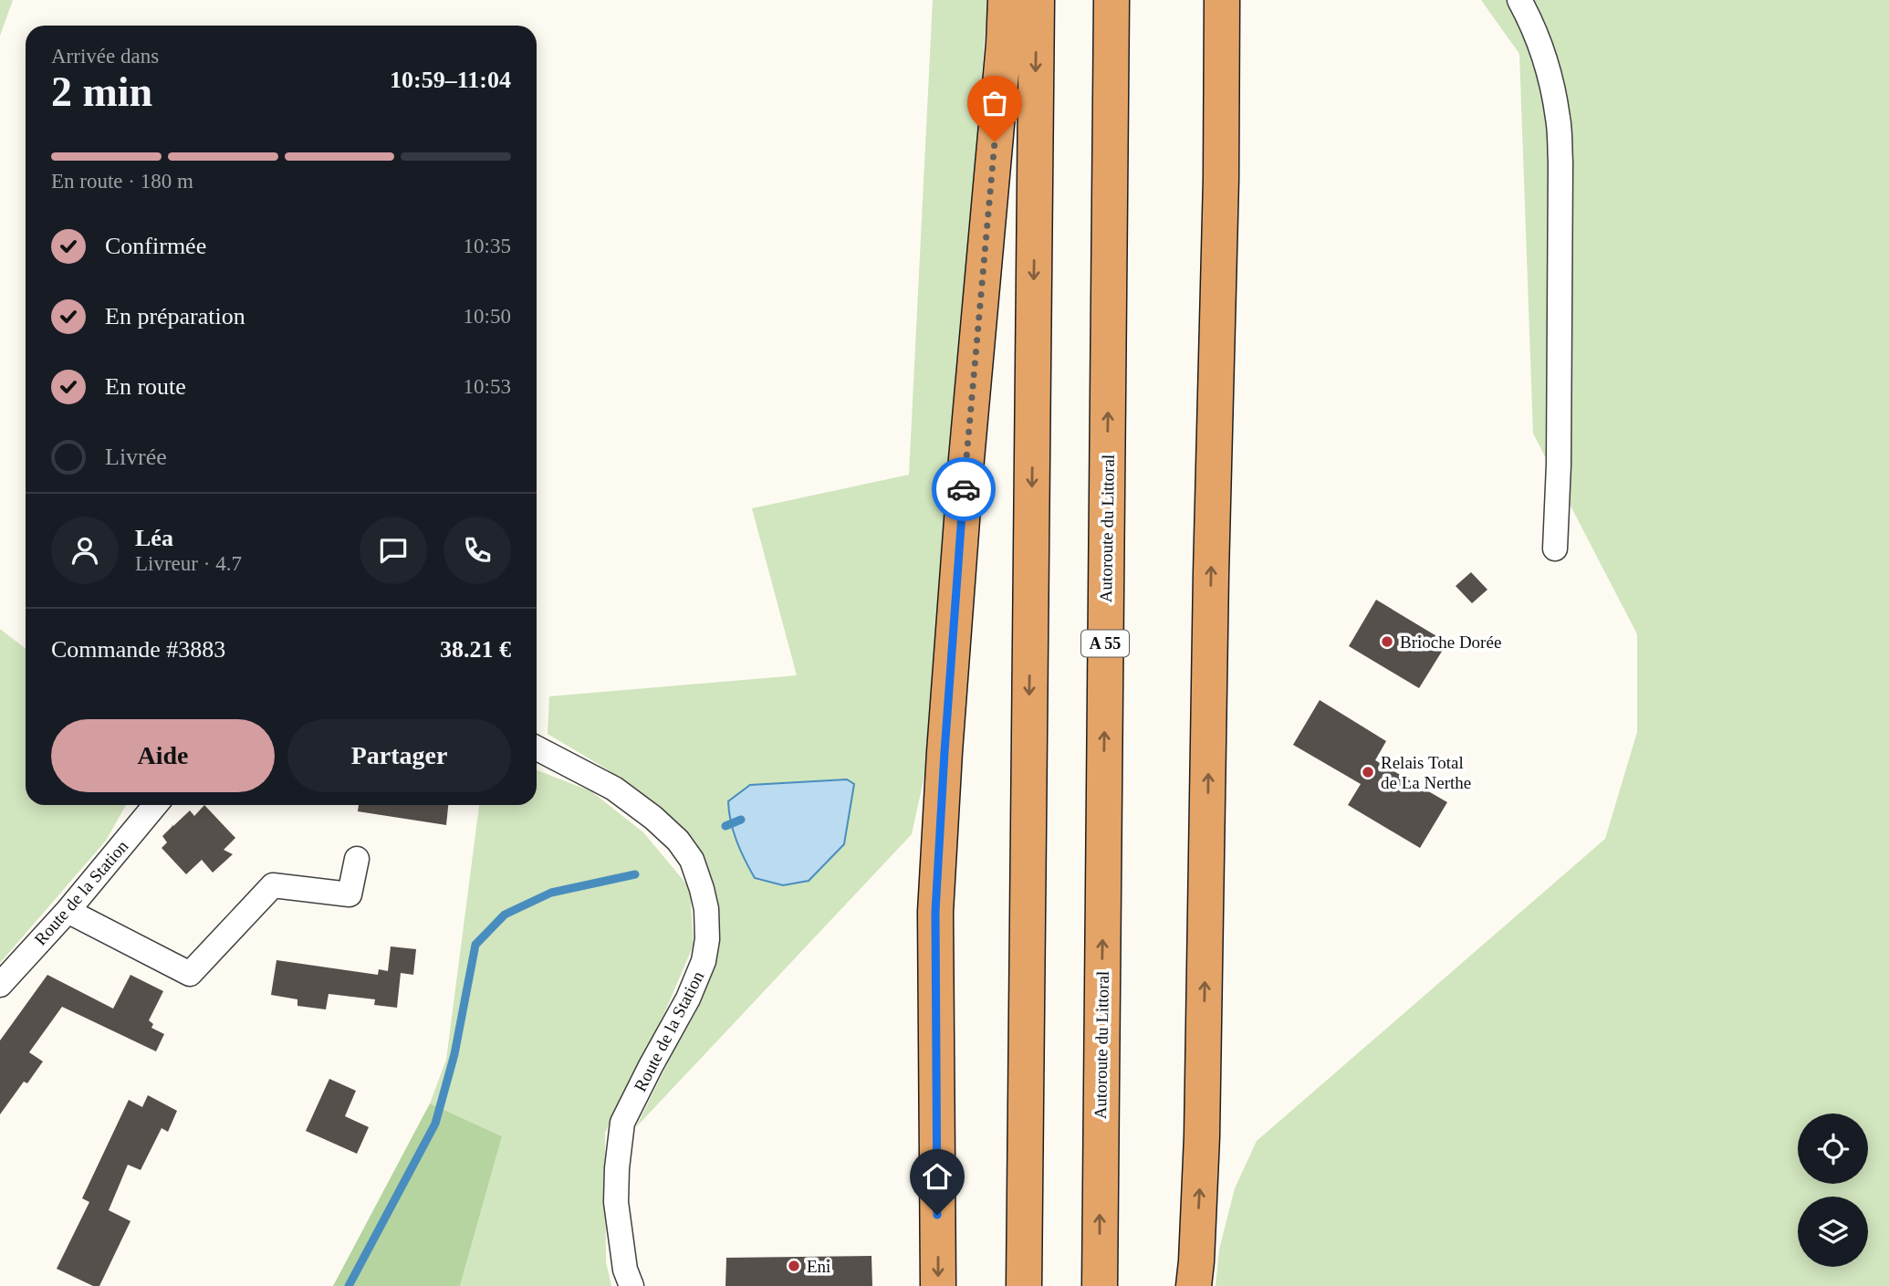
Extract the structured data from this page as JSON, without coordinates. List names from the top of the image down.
{
  "streets": {
    "highway": ["Autoroute du Littoral", "A 55"],
    "street": ["Route de la Station"]
  },
  "places": ["Brioche Dorée", "Relais Total de La Nerthe", "Eni"],
  "page": {
    "heading": ["2 min", "Arrivée dans", "10:59–11:04"],
    "panel": [
      "Léa",
      "Livreur · 4.7",
      "Commande #3883",
      "38.21 €"
    ],
    "bar": "En route · 180 m",
    "list": [
      ["Confirmée", "10:35"],
      ["En préparation", "10:50"],
      ["En route", "10:53"],
      "Livrée"
    ],
    "buttons": ["Aide", "Partager"]
  }
}
